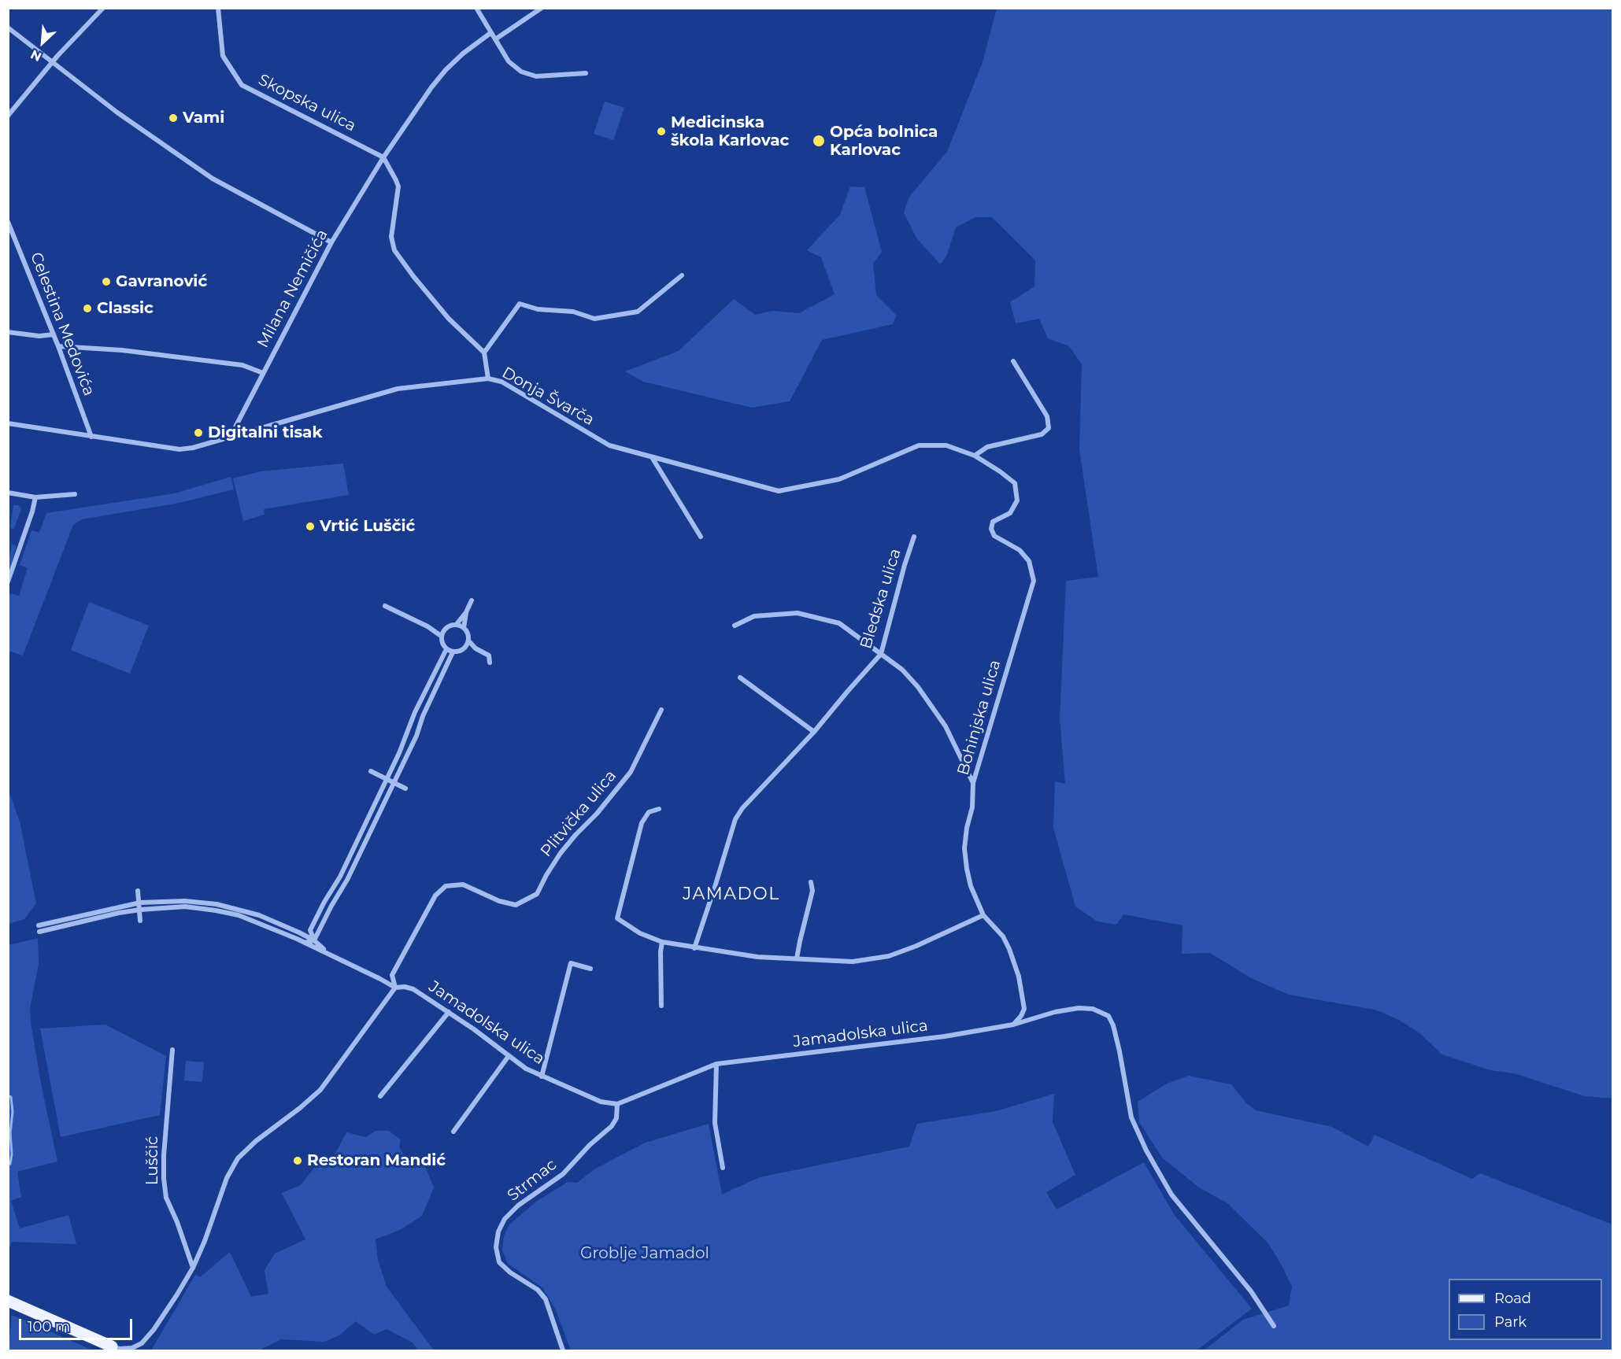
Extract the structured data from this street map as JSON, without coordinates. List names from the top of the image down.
{
  "streets": {
    "street": [
      "Skopska ulica",
      "Milana Nemičića",
      "Celestina Medovića",
      "Donja Švarča",
      "Bledska ulica",
      "Bohinjska ulica",
      "Plitvička ulica",
      "Jamadolska ulica",
      "Luščić",
      "Strmac"
    ]
  },
  "crossings": [
    ["Skopska ulica", "Milana Nemičića"],
    ["Donja Švarča", "Bohinjska ulica"],
    ["Bohinjska ulica", "Jamadolska ulica"],
    ["Plitvička ulica", "Jamadolska ulica"],
    ["Jamadolska ulica", "Strmac"]
  ],
  "districts": ["JAMADOL"],
  "parks": ["Groblje Jamadol"],
  "places": [
    "Vami",
    "Medicinska škola Karlovac",
    "Opća bolnica Karlovac",
    "Gavranović",
    "Classic",
    "Digitalni tisak",
    "Vrtić Luščić",
    "Restoran Mandić"
  ],
  "legend": ["Road", "Park"],
  "scale_bar": "100 m",
  "north": "bottom left"
}
